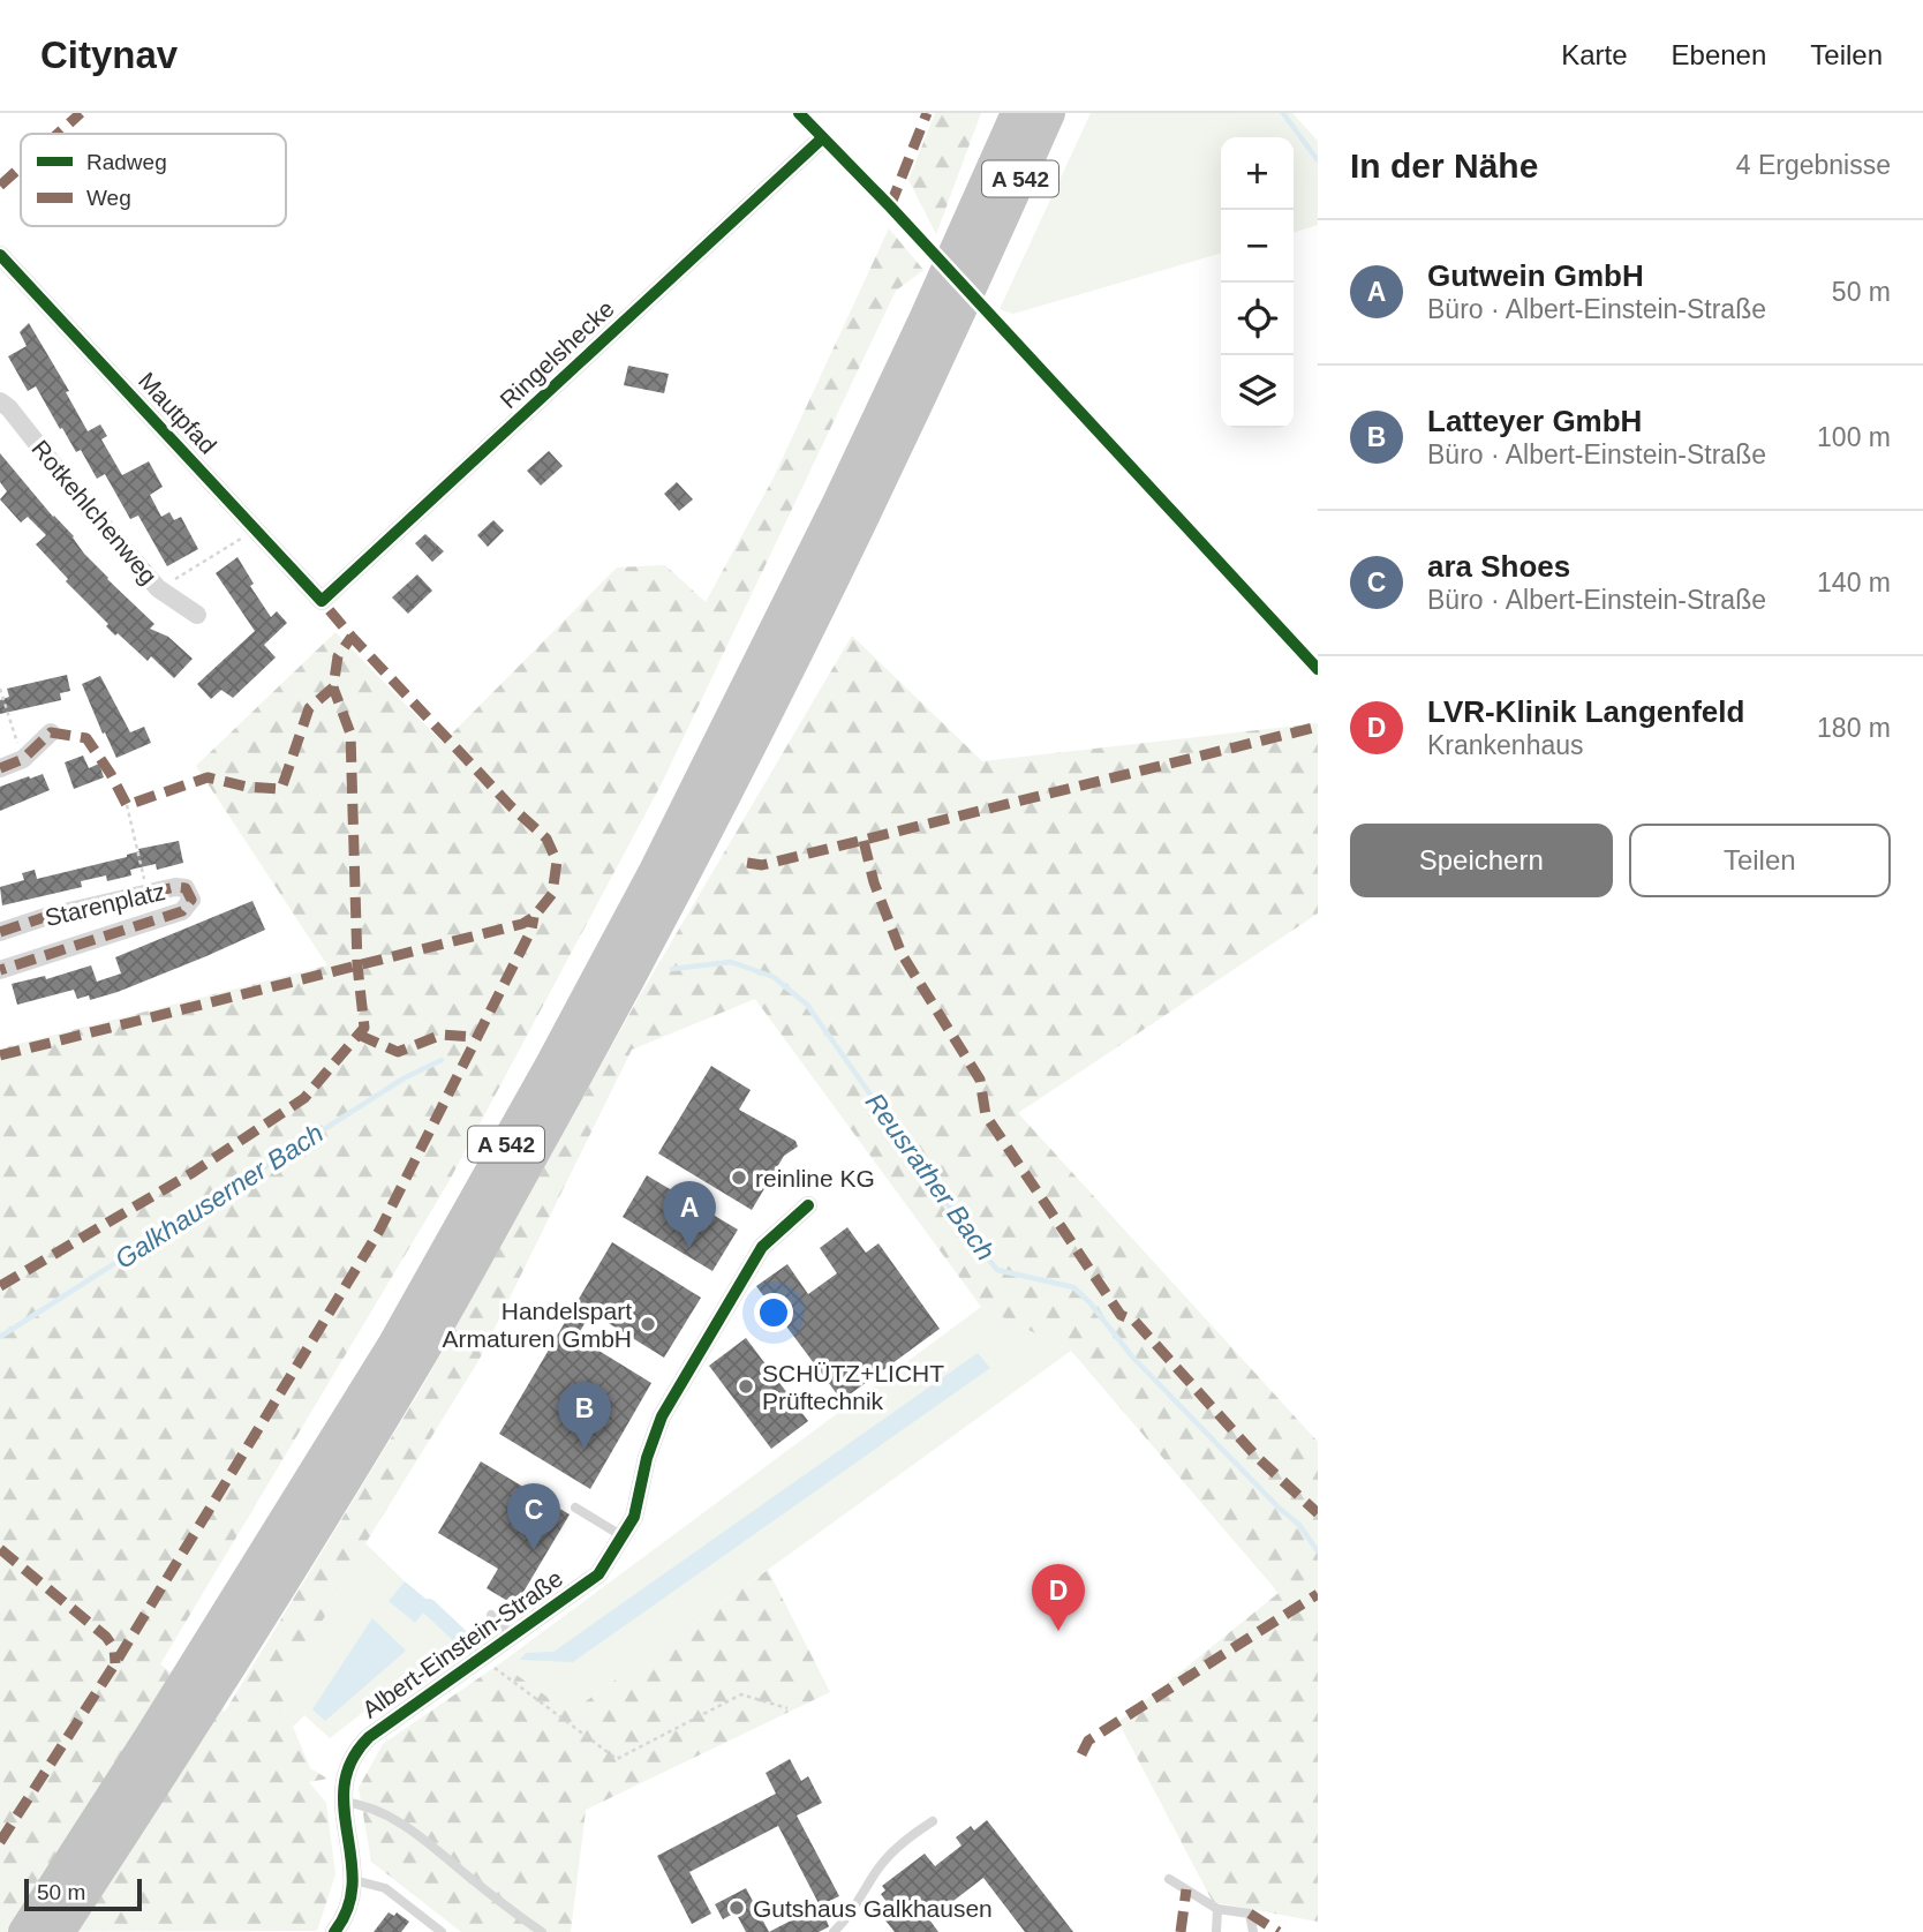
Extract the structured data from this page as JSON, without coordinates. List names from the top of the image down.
{
  "streets": {
    "highway": ["A 542"],
    "street": [
      "Ringelshecke",
      "Mautpfad",
      "Rotkehlchenweg",
      "Starenplatz",
      "Albert-Einstein-Straße"
    ]
  },
  "crossings": [
    ["Ringelshecke", "Mautpfad"]
  ],
  "water": ["Reusrather Bach", "Galkhauserner Bach"],
  "places": [
    "reinline KG",
    "Handelspart Armaturen GmbH",
    "SCHÜTZ+LICHT Prüftechnik",
    "Gutshaus Galkhausen"
  ],
  "legend": ["Radweg", "Weg"],
  "scale_bar": "50 m",
  "page": {
    "header": "Citynav",
    "nav": ["Karte", "Ebenen", "Teilen"],
    "heading": ["In der Nähe", "4 Ergebnisse"],
    "map_buttons": ["+", "−"],
    "list": [
      {
        "mark": "A",
        "name": "Gutwein GmbH",
        "note": "Büro · Albert-Einstein-Straße",
        "value": "50 m"
      },
      {
        "mark": "B",
        "name": "Latteyer GmbH",
        "note": "Büro · Albert-Einstein-Straße",
        "value": "100 m"
      },
      {
        "mark": "C",
        "name": "ara Shoes",
        "note": "Büro · Albert-Einstein-Straße",
        "value": "140 m"
      },
      {
        "mark": "D",
        "name": "LVR-Klinik Langenfeld",
        "note": "Krankenhaus",
        "value": "180 m"
      }
    ],
    "buttons": ["Speichern", "Teilen"],
    "pins": [
      "A",
      "B",
      "C",
      "D"
    ],
    "scale": "50 m"
  }
}
